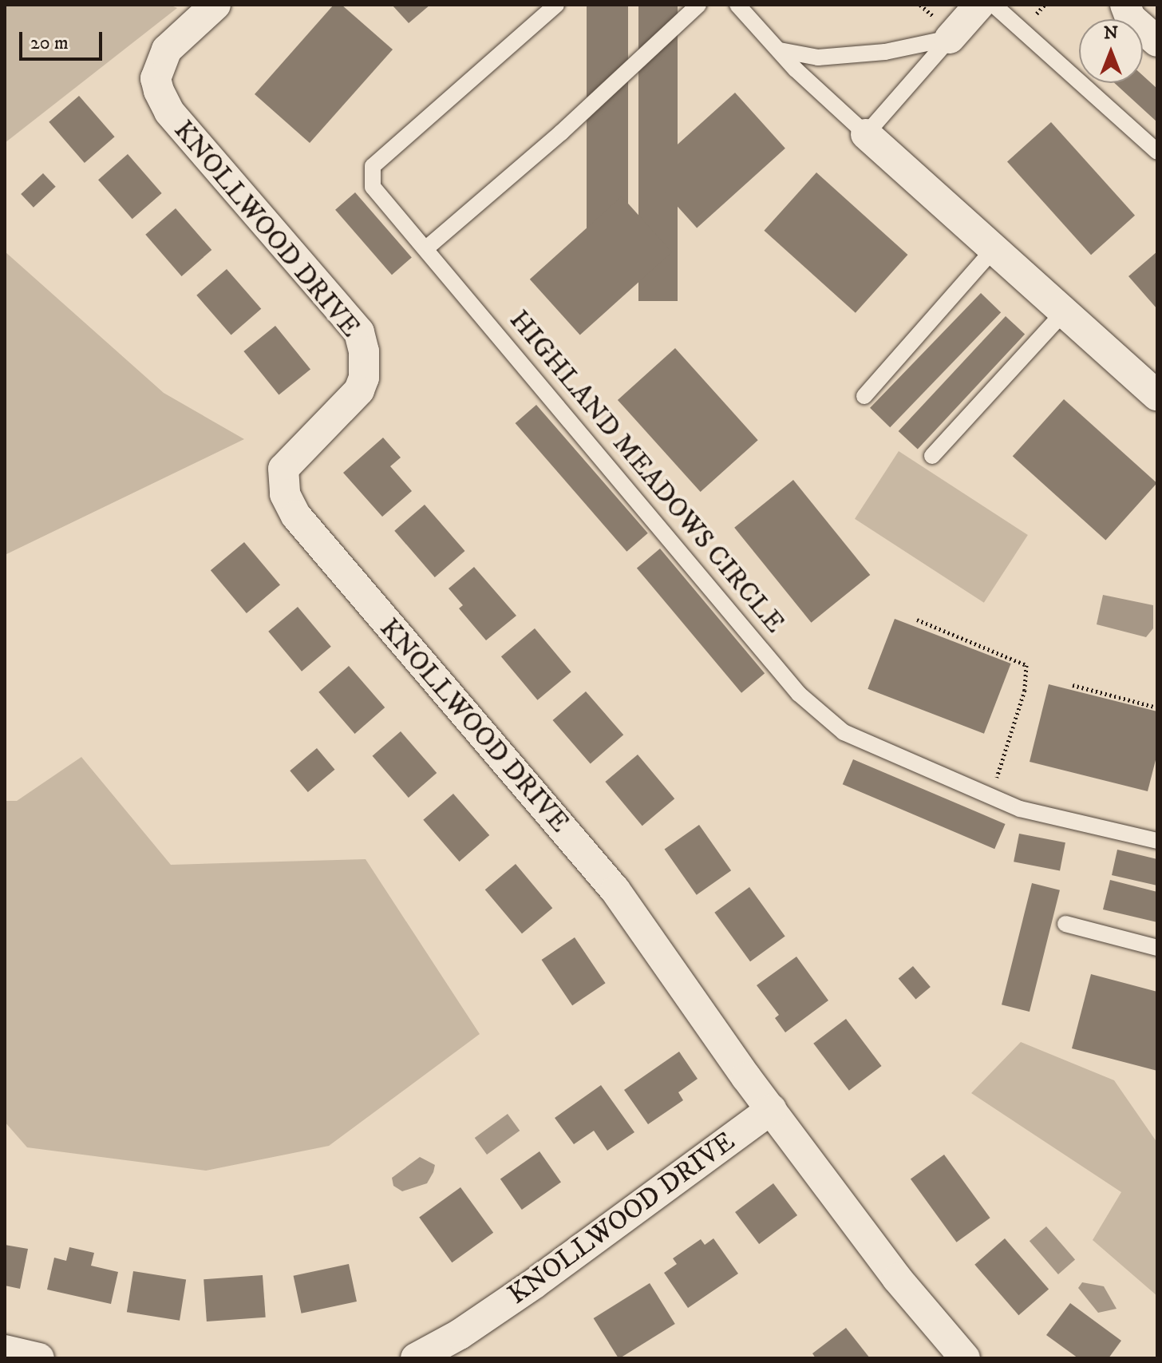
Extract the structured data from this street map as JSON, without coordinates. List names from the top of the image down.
{
  "streets": {
    "street": ["KNOLLWOOD DRIVE"],
    "lane": ["HIGHLAND MEADOWS CIRCLE"]
  },
  "scale_bar": "20 m",
  "north": "top"
}
